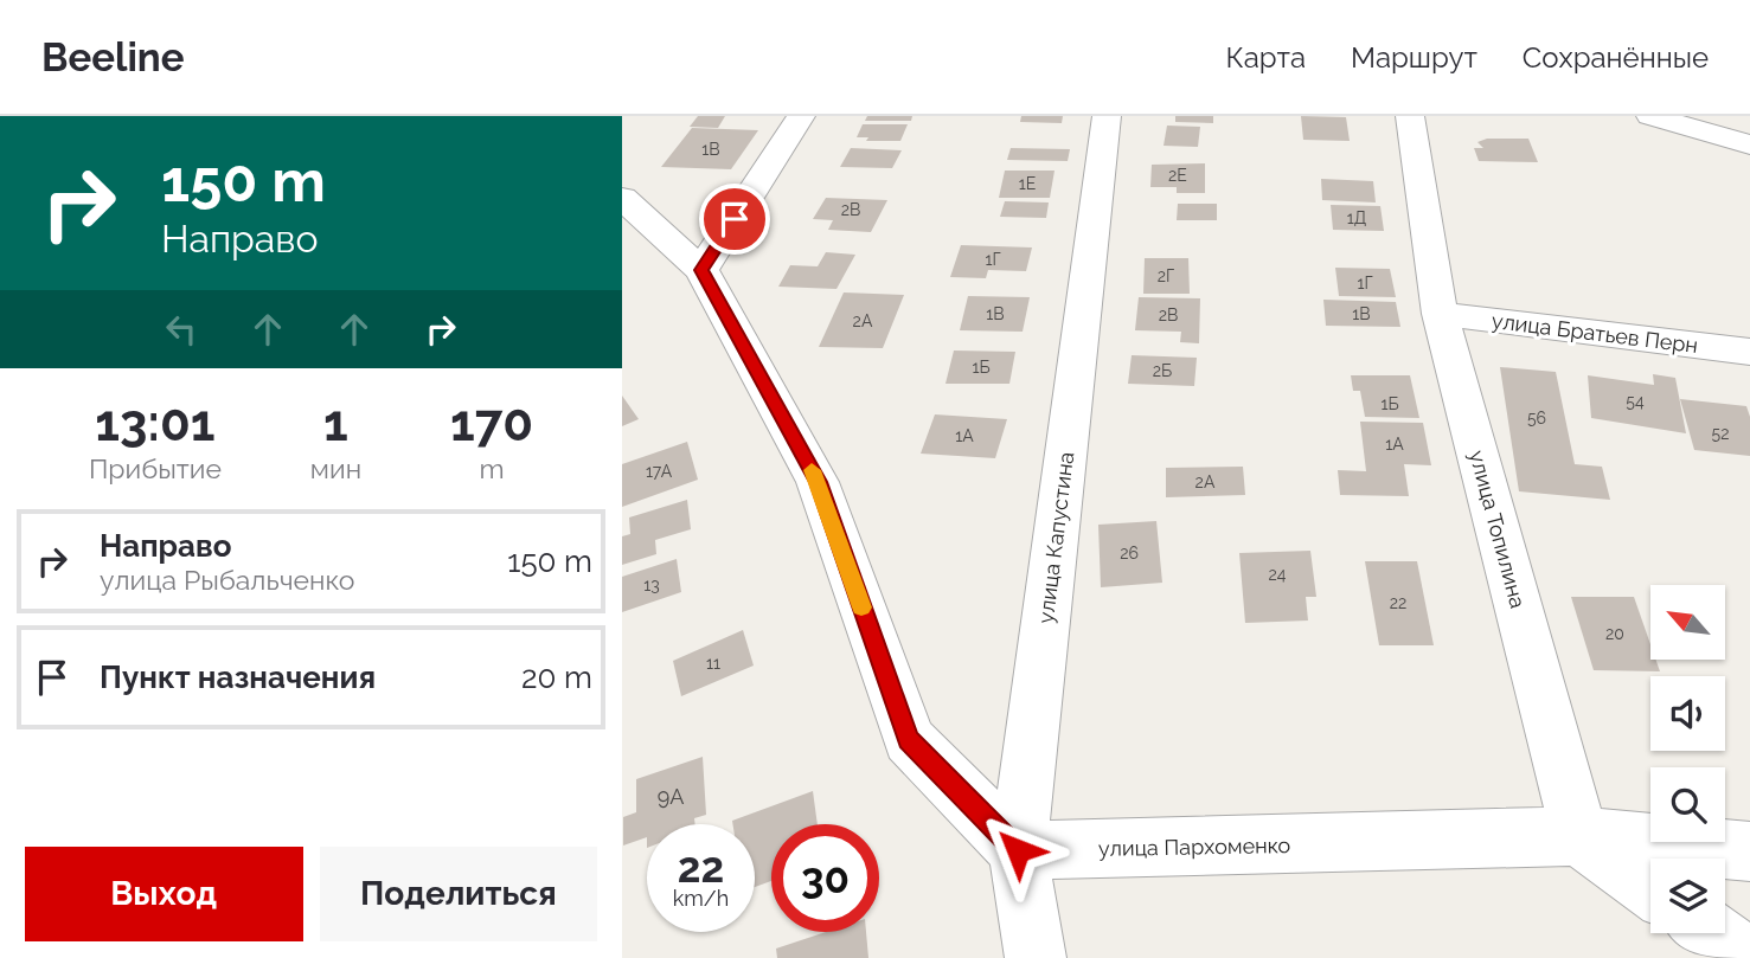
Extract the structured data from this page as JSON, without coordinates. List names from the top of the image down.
{
  "streets": {
    "street": [
      "улица Братьев Перн",
      "улица Топилина",
      "улица Капустина",
      "улица Пархоменко"
    ]
  },
  "crossings": [
    ["улица Братьев Перн", "улица Топилина"],
    ["улица Топилина", "улица Пархоменко"],
    ["улица Капустина", "улица Пархоменко"]
  ],
  "house_numbers": [
    "1В",
    "2Е",
    "1Е",
    "2В",
    "1Д",
    "1Г",
    "2Г",
    "1Г",
    "1В",
    "1В",
    "2В",
    "2А",
    "1Б",
    "2Б",
    "54",
    "1Б",
    "56",
    "52",
    "1А",
    "1А",
    "17А",
    "2А",
    "26",
    "24",
    "13",
    "22",
    "20",
    "11",
    "9А"
  ],
  "north": "top left",
  "page": {
    "header": "Beeline",
    "nav": ["Карта", "Маршрут", "Сохранённые"],
    "turn": ["150 m", "Направо"],
    "eta": [
      "13:01",
      "Прибытие",
      "1",
      "мин",
      "170",
      "m"
    ],
    "list": [
      {
        "name": "Направо",
        "note": "улица Рыбальченко",
        "value": "150 m"
      },
      {
        "name": "Пункт назначения",
        "value": "20 m"
      }
    ],
    "speed": "22 km/h",
    "limit": "30",
    "buttons": ["Выход", "Поделиться"]
  }
}
